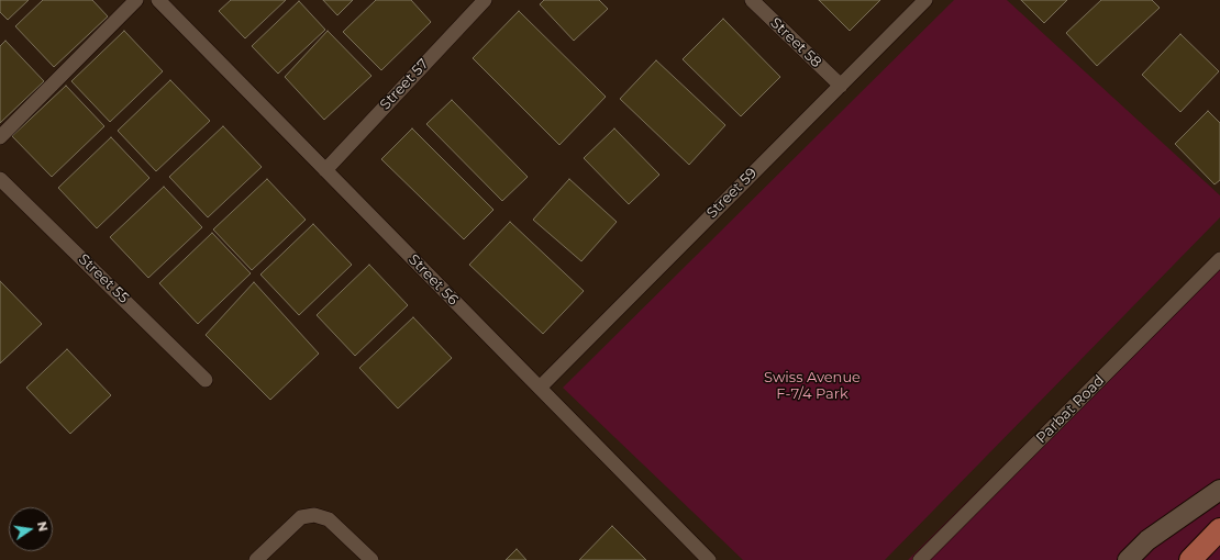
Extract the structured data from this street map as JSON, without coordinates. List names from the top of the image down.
{
  "streets": {
    "street": [
      "Street 58",
      "Street 57",
      "Street 59",
      "Street 55",
      "Street 56",
      "Parbat Road"
    ]
  },
  "crossings": [
    ["Street 58", "Street 59"],
    ["Street 57", "Street 56"],
    ["Street 59", "Street 56"]
  ],
  "parks": ["Swiss Avenue F-7/4 Park"],
  "north": "right"
}
